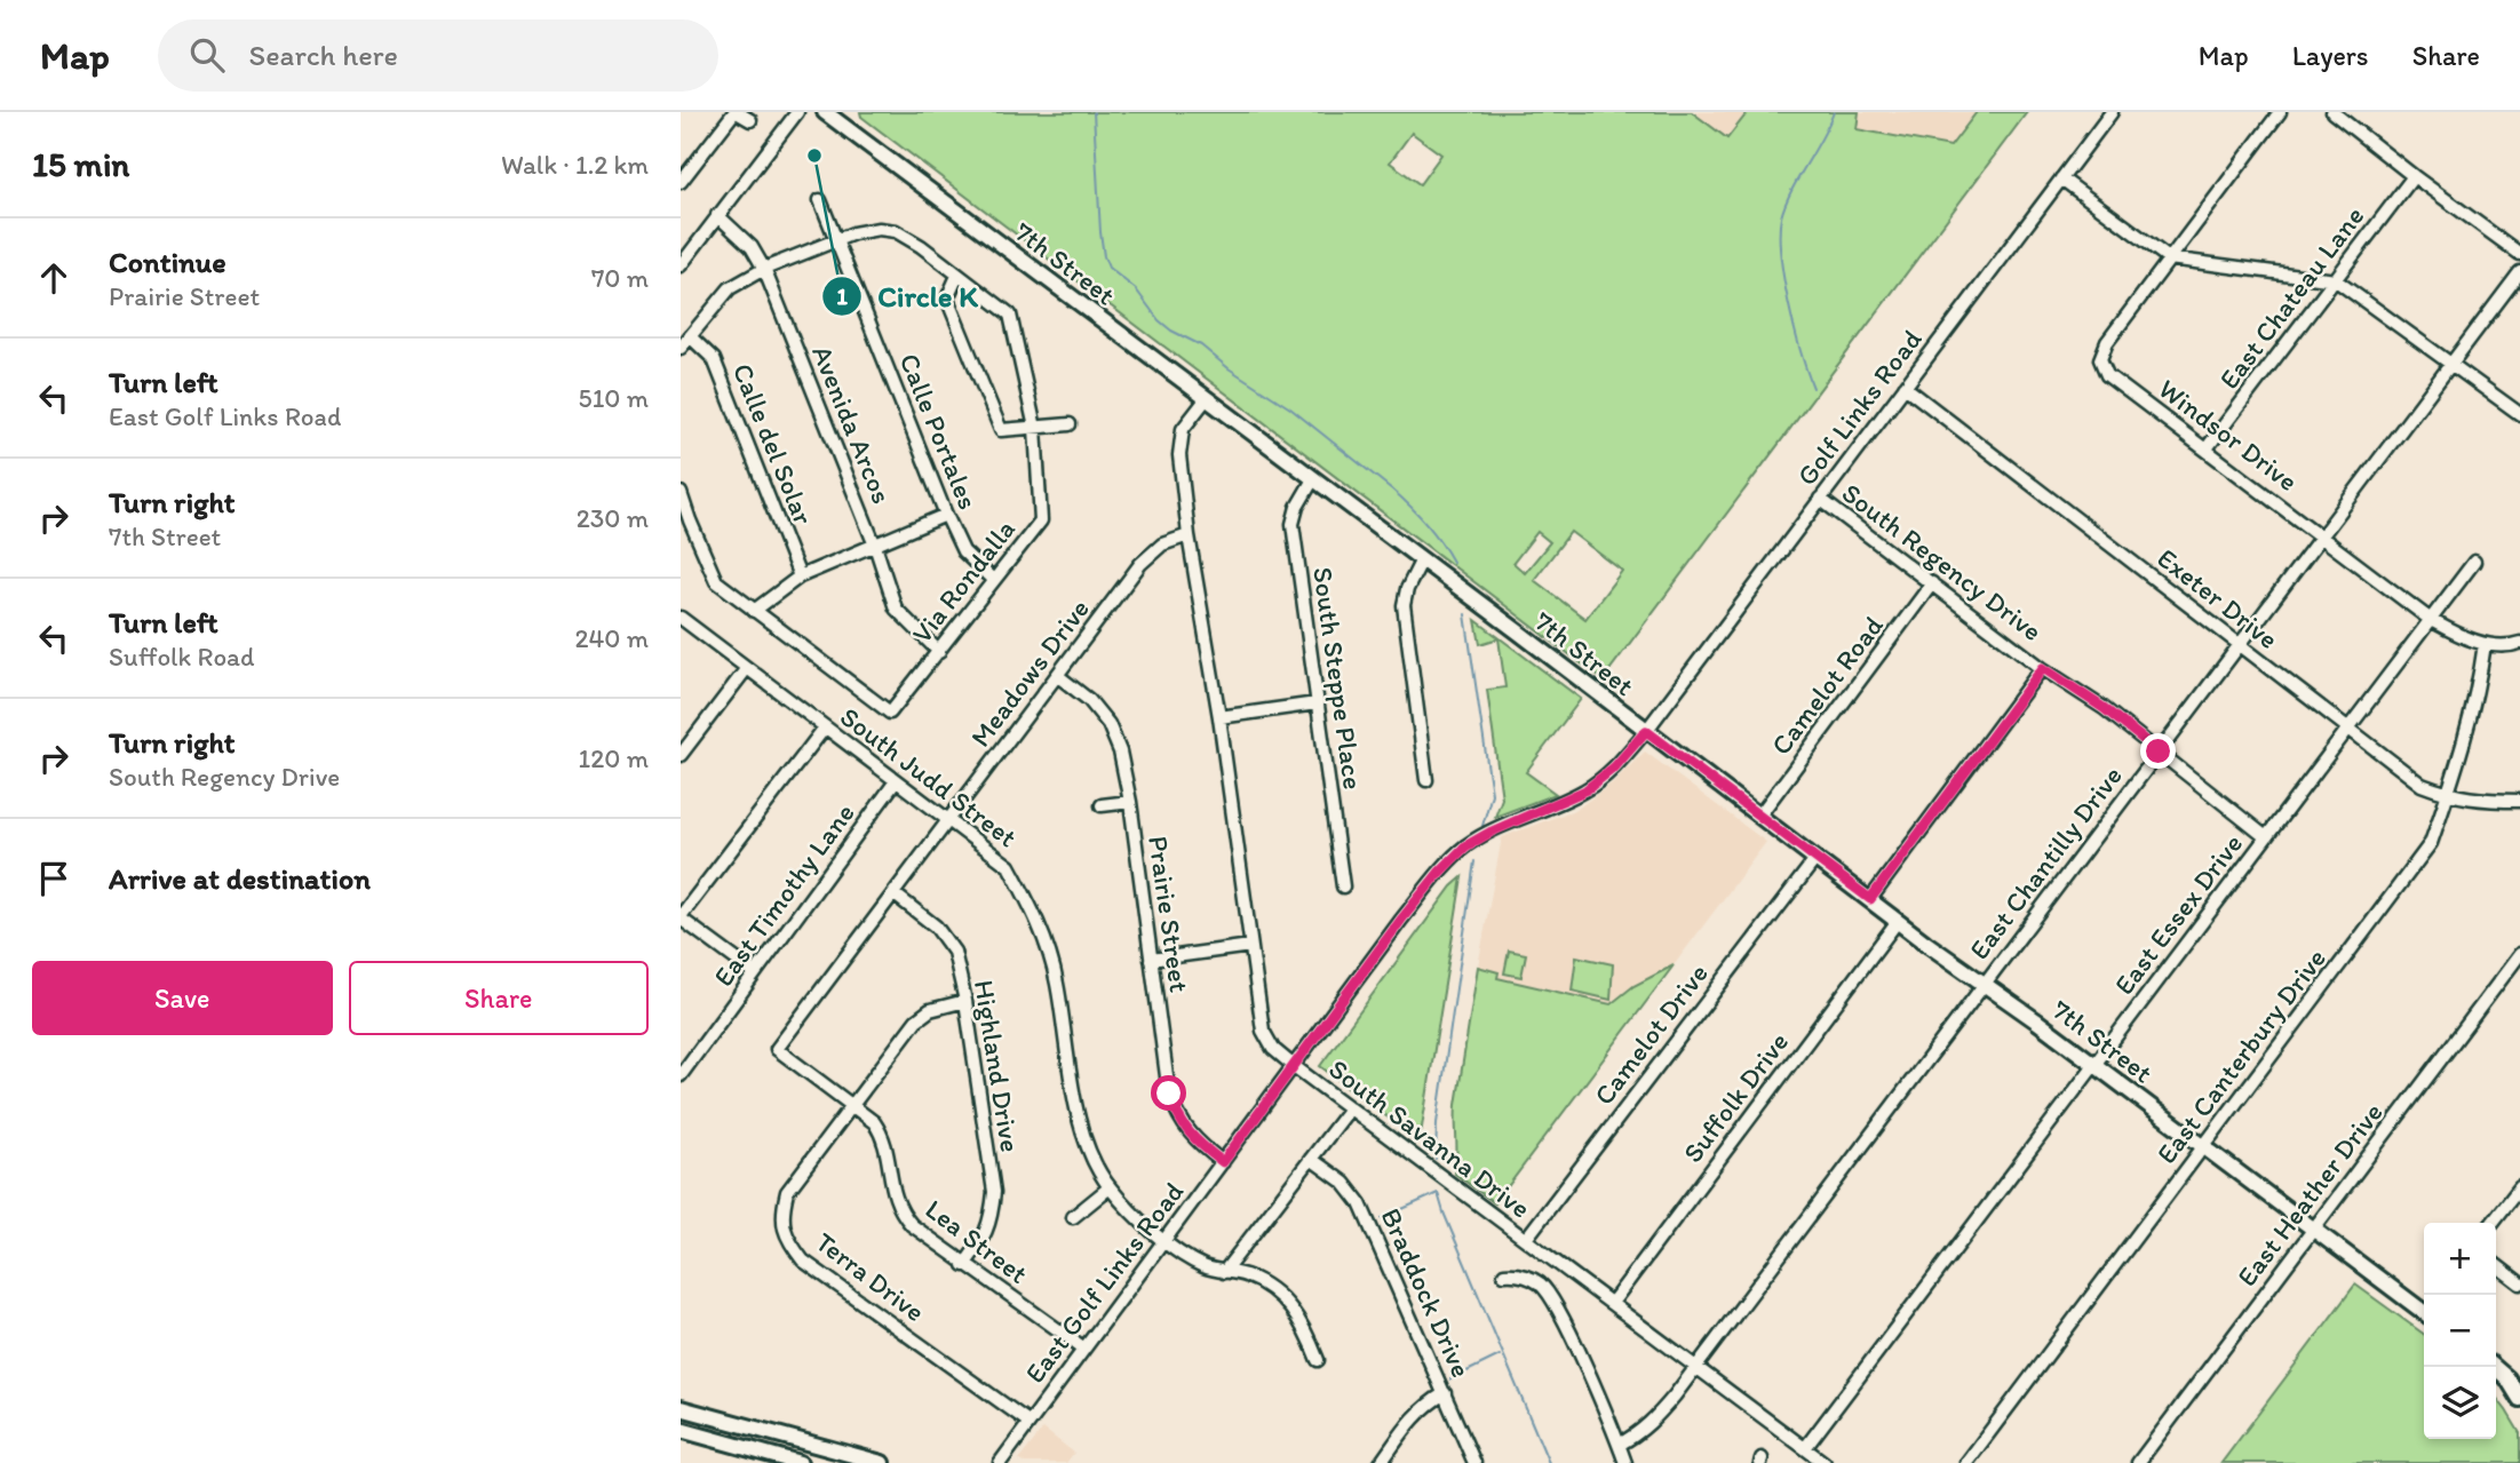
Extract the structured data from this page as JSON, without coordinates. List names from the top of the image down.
{
  "streets": {
    "main road": ["7th Street"],
    "street": [
      "East Chateau Lane",
      "Golf Links Road",
      "Avenida Arcos",
      "Calle Portales",
      "Windsor Drive",
      "Calle del Solar",
      "South Regency Drive",
      "Via Rondalla",
      "Exeter Drive",
      "Meadows Drive",
      "South Steppe Place",
      "Camelot Road",
      "South Judd Street",
      "East Chantilly Drive",
      "East Timothy Lane",
      "Prairie Street",
      "East Essex Drive",
      "Camelot Drive",
      "East Canterbury Drive",
      "Highland Drive",
      "Suffolk Drive",
      "South Savanna Drive",
      "East Heather Drive",
      "Lea Street",
      "Terra Drive",
      "East Golf Links Road",
      "Braddock Drive"
    ]
  },
  "crossings": [
    ["7th Street", "Golf Links Road"],
    ["7th Street", "South Steppe Place"],
    ["7th Street", "Camelot Road"],
    ["7th Street", "East Chantilly Drive"],
    ["7th Street", "East Essex Drive"],
    ["7th Street", "Camelot Drive"],
    ["7th Street", "East Canterbury Drive"],
    ["7th Street", "Suffolk Drive"],
    ["7th Street", "South Savanna Drive"],
    ["7th Street", "East Heather Drive"],
    ["7th Street", "East Golf Links Road"],
    ["East Chateau Lane", "Windsor Drive"],
    ["Golf Links Road", "South Regency Drive"],
    ["Golf Links Road", "Exeter Drive"],
    ["Golf Links Road", "East Golf Links Road"],
    ["Avenida Arcos", "Via Rondalla"],
    ["Calle Portales", "Via Rondalla"],
    ["Windsor Drive", "East Chantilly Drive"],
    ["Windsor Drive", "East Essex Drive"],
    ["Windsor Drive", "East Canterbury Drive"],
    ["Calle del Solar", "Via Rondalla"],
    ["South Regency Drive", "Camelot Road"],
    ["South Regency Drive", "East Chantilly Drive"],
    ["South Regency Drive", "East Essex Drive"],
    ["Exeter Drive", "East Chantilly Drive"],
    ["Exeter Drive", "East Essex Drive"],
    ["Exeter Drive", "East Canterbury Drive"],
    ["Meadows Drive", "South Judd Street"],
    ["Meadows Drive", "Prairie Street"],
    ["Meadows Drive", "Highland Drive"],
    ["Meadows Drive", "South Savanna Drive"],
    ["Meadows Drive", "Lea Street"],
    ["South Judd Street", "East Timothy Lane"],
    ["South Judd Street", "East Golf Links Road"],
    ["East Chantilly Drive", "South Savanna Drive"],
    ["Prairie Street", "East Golf Links Road"],
    ["East Essex Drive", "South Savanna Drive"],
    ["Camelot Drive", "South Savanna Drive"],
    ["Highland Drive", "Lea Street"],
    ["Highland Drive", "Terra Drive"],
    ["Suffolk Drive", "South Savanna Drive"],
    ["South Savanna Drive", "East Golf Links Road"],
    ["Lea Street", "Terra Drive"],
    ["Lea Street", "East Golf Links Road"],
    ["Terra Drive", "East Golf Links Road"]
  ],
  "places": ["Circle K"],
  "page": {
    "header": "Map",
    "search": "Search here",
    "nav": ["Map", "Layers", "Share"],
    "heading": ["15 min", "Walk · 1.2 km"],
    "list": [
      ["Continue", "Prairie Street", "70 m"],
      ["Turn left", "East Golf Links Road", "510 m"],
      ["Turn right", "7th Street", "230 m"],
      ["Turn left", "Suffolk Road", "240 m"],
      ["Turn right", "South Regency Drive", "120 m"],
      "Arrive at destination"
    ],
    "buttons": ["Save", "Share"],
    "map_buttons": ["+", "−"]
  }
}
